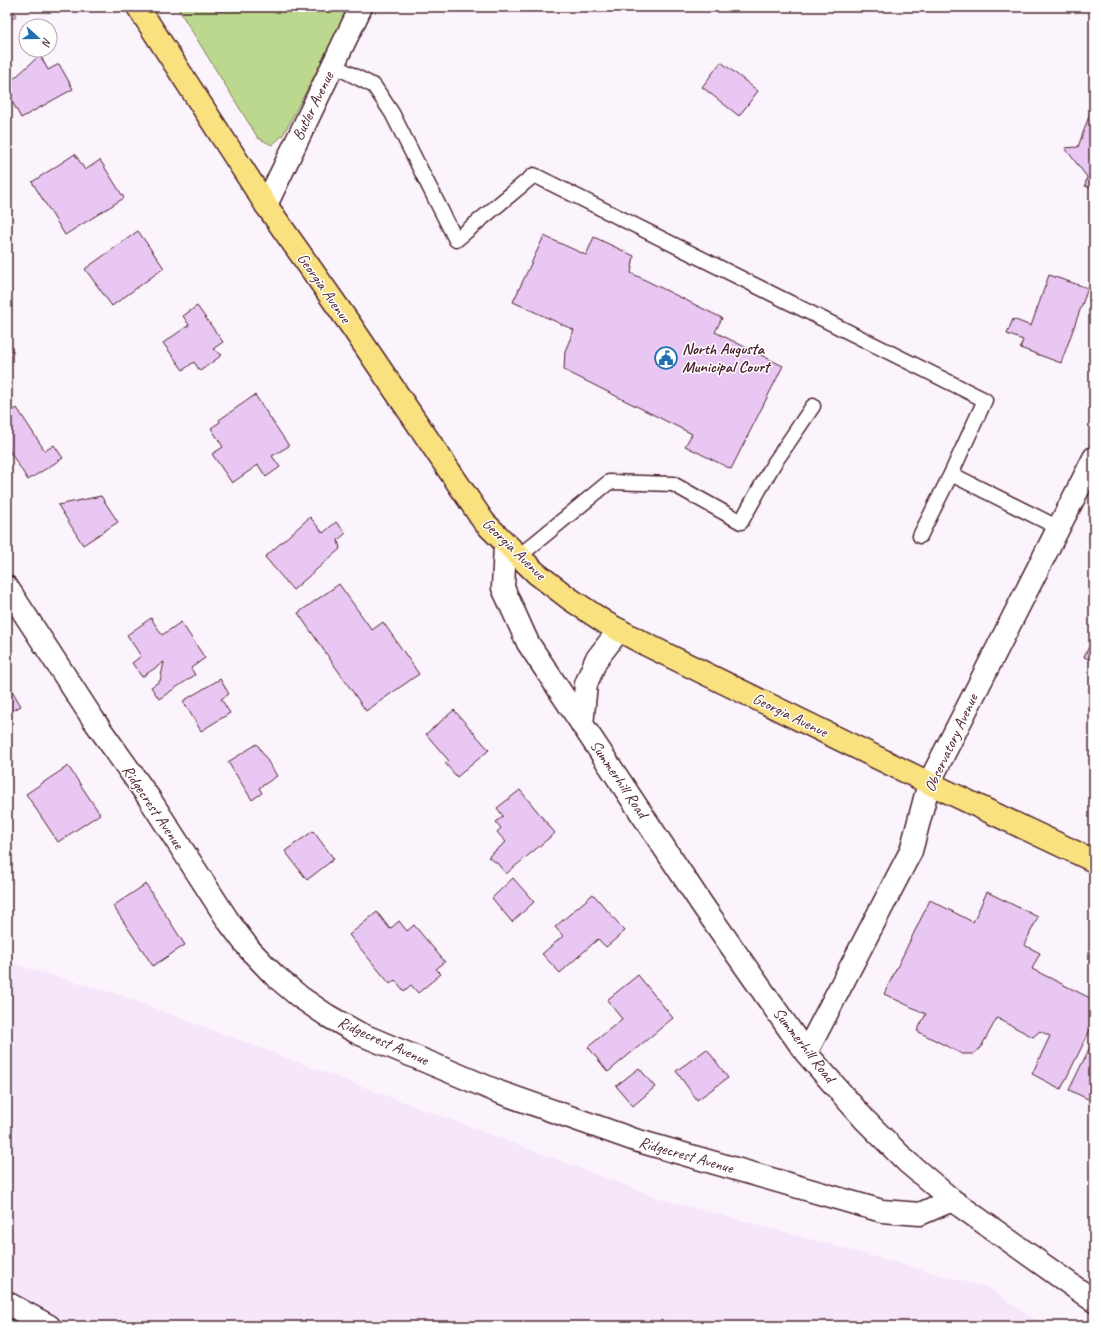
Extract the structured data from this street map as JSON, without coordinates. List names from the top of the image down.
{
  "streets": {
    "main road": ["Georgia Avenue"],
    "street": [
      "Butler Avenue",
      "Observatory Avenue",
      "Summerhill Road",
      "Ridgecrest Avenue"
    ]
  },
  "crossings": [
    ["Butler Avenue", "Georgia Avenue"],
    ["Georgia Avenue", "Observatory Avenue"],
    ["Georgia Avenue", "Summerhill Road"],
    ["Observatory Avenue", "Summerhill Road"],
    ["Summerhill Road", "Ridgecrest Avenue"]
  ],
  "places": {
    "public building": ["North Augusta Municipal Court"]
  },
  "north": "right"
}
